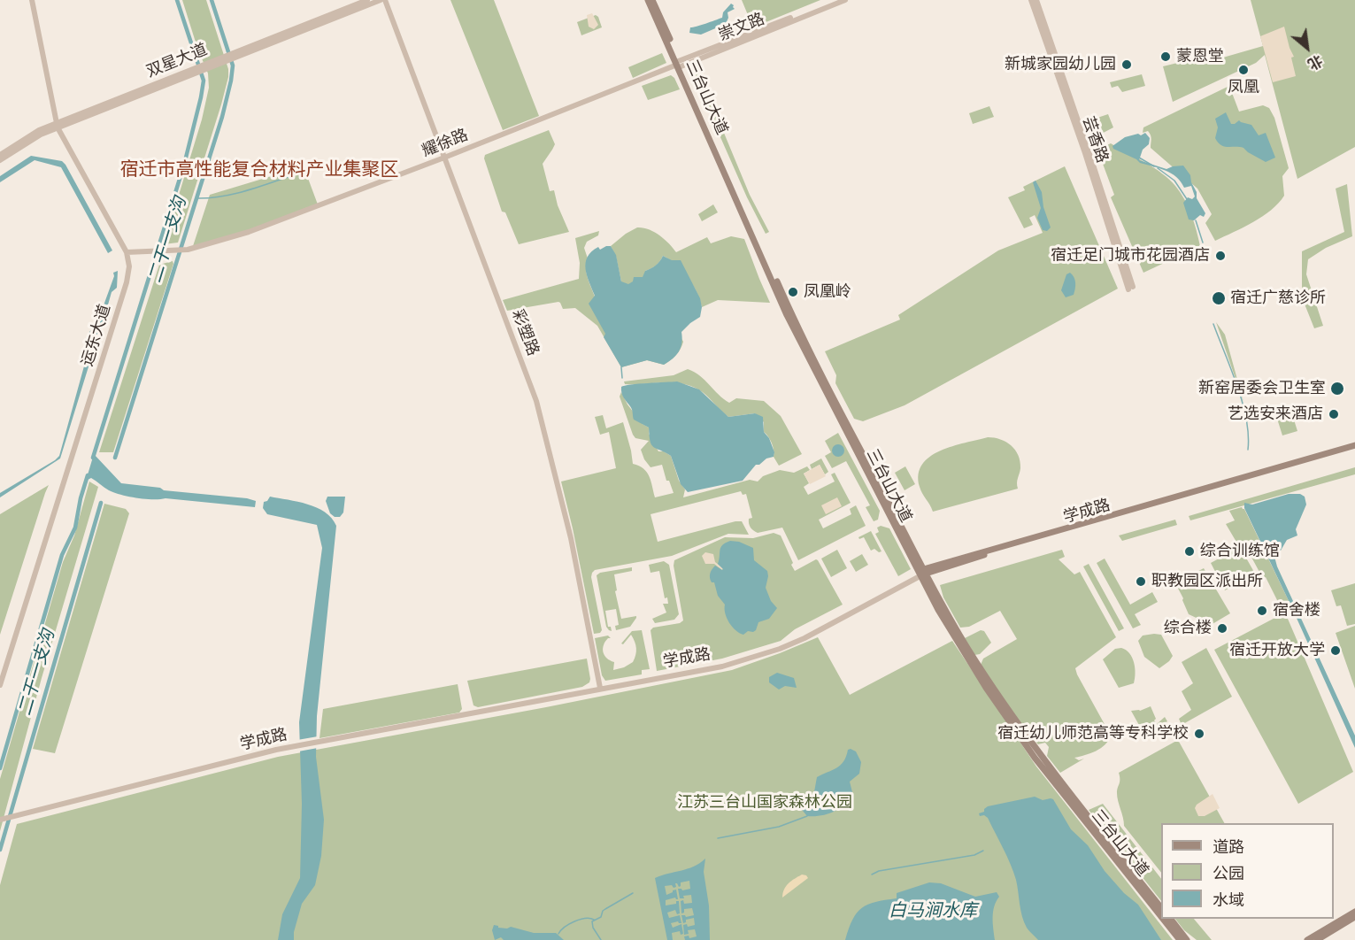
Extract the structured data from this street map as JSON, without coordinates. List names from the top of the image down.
{
  "streets": {
    "main road": ["三台山大道", "学成路"],
    "street": [
      "崇文路",
      "双星大道",
      "芸香路",
      "耀徐路",
      "彩塑路",
      "运东大道"
    ]
  },
  "crossings": [
    ["崇文路", "三台山大道"],
    ["崇文路", "耀徐路"],
    ["双星大道", "运东大道"],
    ["三台山大道", "耀徐路"],
    ["三台山大道", "学成路"],
    ["耀徐路", "彩塑路"],
    ["耀徐路", "运东大道"],
    ["彩塑路", "学成路"]
  ],
  "districts": ["宿迁市高性能复合材料产业集聚区"],
  "water": ["二干一支沟", "白马涧水库"],
  "parks": ["江苏三台山国家森林公园"],
  "places": [
    "蒙恩堂",
    "新城家园幼儿园",
    "凤凰",
    "宿迁足门城市花园酒店",
    "凤凰岭",
    "宿迁广慈诊所",
    "新窑居委会卫生室",
    "艺选安来酒店",
    "综合训练馆",
    "职教园区派出所",
    "宿舍楼",
    "综合楼",
    "宿迁开放大学",
    "宿迁幼儿师范高等专科学校"
  ],
  "legend": ["道路", "公园", "水域"],
  "north": "bottom right"
}
